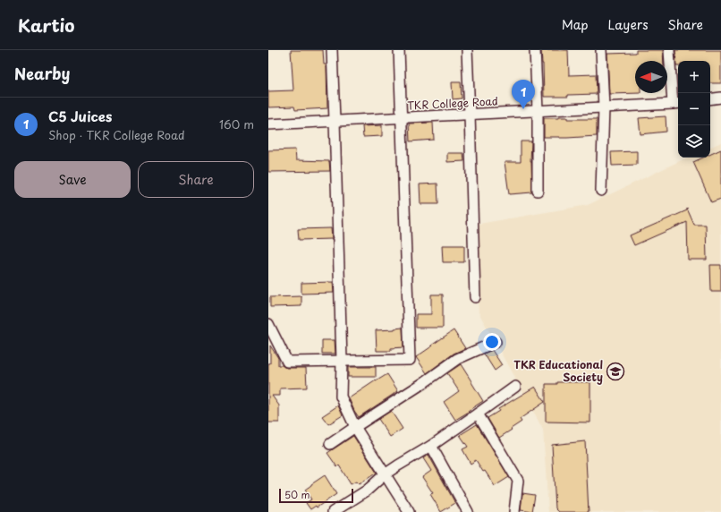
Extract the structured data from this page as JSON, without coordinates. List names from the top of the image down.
{
  "streets": {
    "street": ["TKR College Road"]
  },
  "places": {
    "school or university": ["TKR Educational Society"]
  },
  "scale_bar": "50 m",
  "north": "left",
  "page": {
    "header": "Kartio",
    "nav": ["Map", "Layers", "Share"],
    "heading": "Nearby",
    "map_buttons": ["+", "−"],
    "pins": "1",
    "list": [
      {
        "mark": "1",
        "name": "C5 Juices",
        "note": "Shop · TKR College Road",
        "value": "160 m"
      }
    ],
    "buttons": ["Save", "Share"],
    "scale": "50 m"
  }
}
